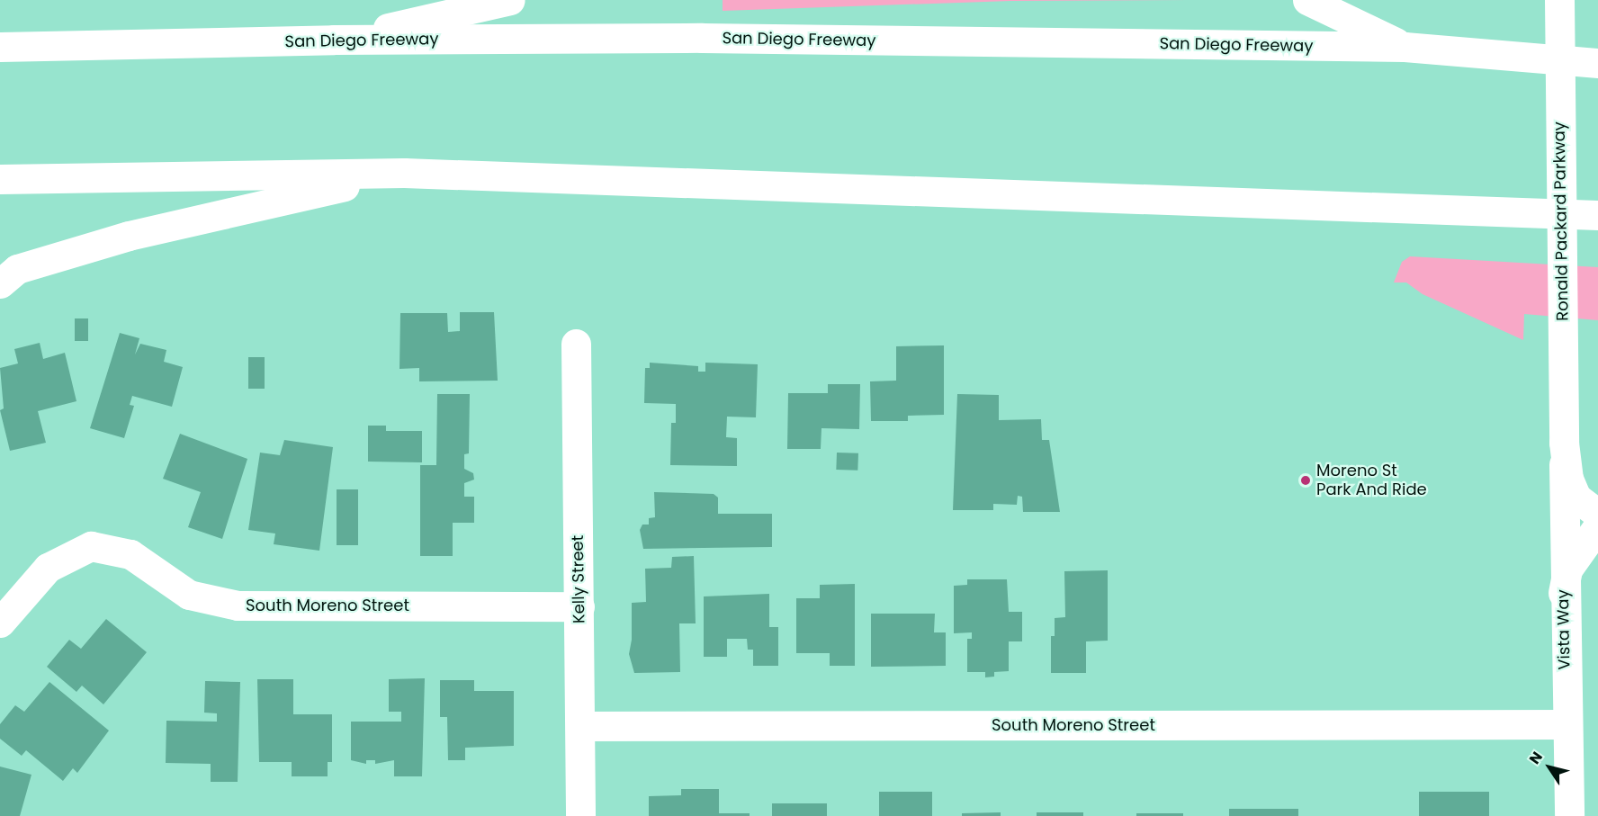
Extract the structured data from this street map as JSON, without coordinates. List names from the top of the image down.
{
  "streets": {
    "main road": [
      "San Diego Freeway",
      "Ronald Packard Parkway",
      "Kelly Street",
      "South Moreno Street",
      "Vista Way"
    ]
  },
  "crossings": [
    ["Ronald Packard Parkway", "Vista Way"],
    ["Kelly Street", "South Moreno Street"],
    ["South Moreno Street", "Vista Way"]
  ],
  "places": ["Moreno St Park And Ride"],
  "north": "top left"
}
